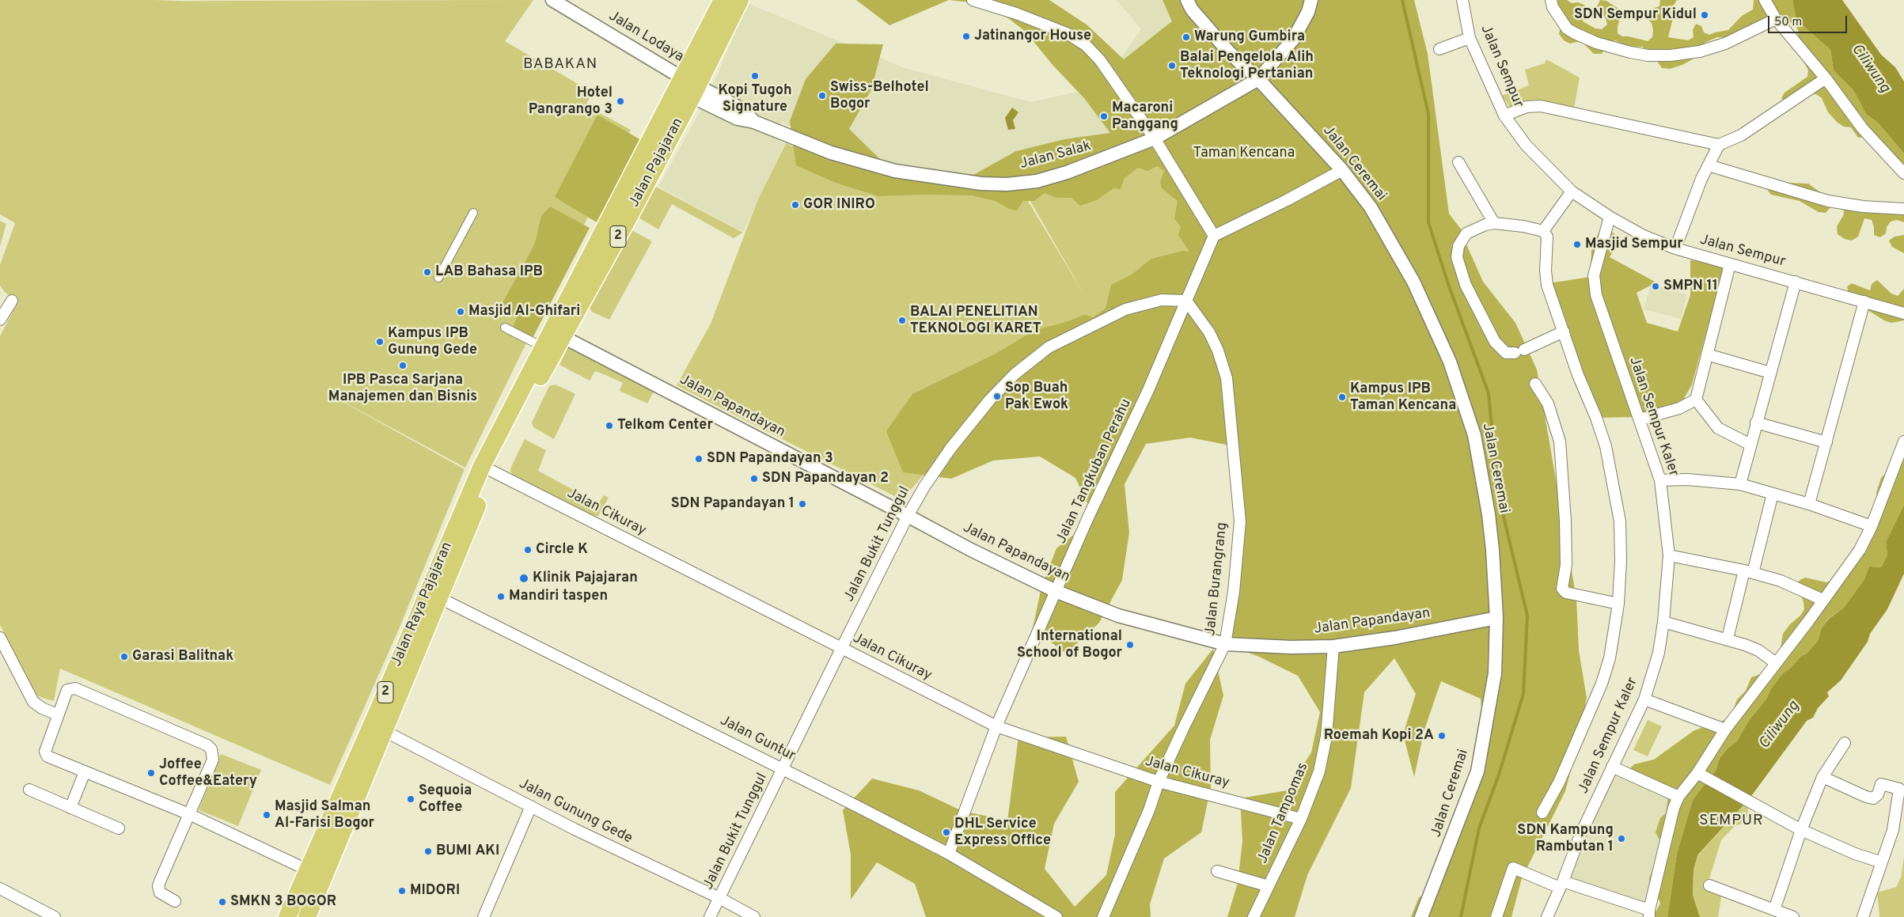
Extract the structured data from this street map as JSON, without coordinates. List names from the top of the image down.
{
  "streets": {
    "highway": ["Jalan Pajajaran", "2", "Jalan Raya Pajajaran"],
    "street": [
      "Jalan Lodaya",
      "Jalan Sempur",
      "Jalan Salak",
      "Jalan Ceremai",
      "Jalan Papandayan",
      "Jalan Sempur Kaler",
      "Jalan Tangkuban Perahu",
      "Jalan Cikuray",
      "Jalan Bukit Tunggul",
      "Jalan Burangrang",
      "Jalan Guntur",
      "Jalan Gunung Gede",
      "Jalan Tampomas"
    ]
  },
  "crossings": [
    ["Jalan Lodaya", "Jalan Salak"],
    ["Jalan Lodaya", "Jalan Pajajaran"],
    ["Jalan Sempur", "Jalan Sempur Kaler"],
    ["Jalan Salak", "Jalan Pajajaran"],
    ["Jalan Salak", "Jalan Ceremai"],
    ["Jalan Pajajaran", "Jalan Papandayan"],
    ["Jalan Pajajaran", "Jalan Cikuray"],
    ["Jalan Pajajaran", "Jalan Raya Pajajaran"],
    ["Jalan Ceremai", "Jalan Papandayan"],
    ["Jalan Papandayan", "Jalan Tangkuban Perahu"],
    ["Jalan Papandayan", "Jalan Bukit Tunggul"],
    ["Jalan Papandayan", "Jalan Burangrang"],
    ["Jalan Papandayan", "Jalan Tampomas"],
    ["Jalan Tangkuban Perahu", "Jalan Cikuray"],
    ["Jalan Tangkuban Perahu", "Jalan Bukit Tunggul"],
    ["Jalan Tangkuban Perahu", "Jalan Burangrang"],
    ["Jalan Tangkuban Perahu", "Jalan Guntur"],
    ["Jalan Cikuray", "Jalan Bukit Tunggul"],
    ["Jalan Cikuray", "Jalan Burangrang"],
    ["Jalan Cikuray", "Jalan Raya Pajajaran"],
    ["Jalan Cikuray", "Jalan Tampomas"],
    ["Jalan Bukit Tunggul", "Jalan Burangrang"],
    ["Jalan Bukit Tunggul", "Jalan Guntur"],
    ["Jalan Bukit Tunggul", "Jalan Gunung Gede"],
    ["Jalan Raya Pajajaran", "Jalan Guntur"],
    ["Jalan Raya Pajajaran", "Jalan Gunung Gede"]
  ],
  "districts": ["BABAKAN", "SEMPUR"],
  "water": ["Ciliwung"],
  "parks": ["Taman Kencana"],
  "places": [
    "SDN Sempur Kidul",
    "Jatinangor House",
    "Warung Gumbira",
    "Balai Pengelola Alih Teknologi Pertanian",
    "Kopi Tugoh Signature",
    "Swiss-Belhotel Bogor",
    "Hotel Pangrango 3",
    "Macaroni Panggang",
    "GOR INIRO",
    "Masjid Sempur",
    "LAB Bahasa IPB",
    "SMPN 11",
    "Masjid Al-Ghifari",
    "BALAI PENELITIAN TEKNOLOGI KARET",
    "Kampus IPB Gunung Gede",
    "IPB Pasca Sarjana Manajemen dan Bisnis",
    "Sop Buah Pak Ewok",
    "Kampus IPB Taman Kencana",
    "Telkom Center",
    "SDN Papandayan 3",
    "SDN Papandayan 2",
    "SDN Papandayan 1",
    "Circle K",
    "Klinik Pajajaran",
    "Mandiri taspen",
    "International School of Bogor",
    "Garasi Balitnak",
    "Roemah Kopi 2A",
    "Joffee Coffee&Eatery",
    "Sequoia Coffee",
    "Masjid Salman Al-Farisi Bogor",
    "DHL Service Express Office",
    "SDN Kampung Rambutan 1",
    "BUMI AKI",
    "MIDORI",
    "SMKN 3 BOGOR"
  ],
  "scale_bar": "50 m"
}
